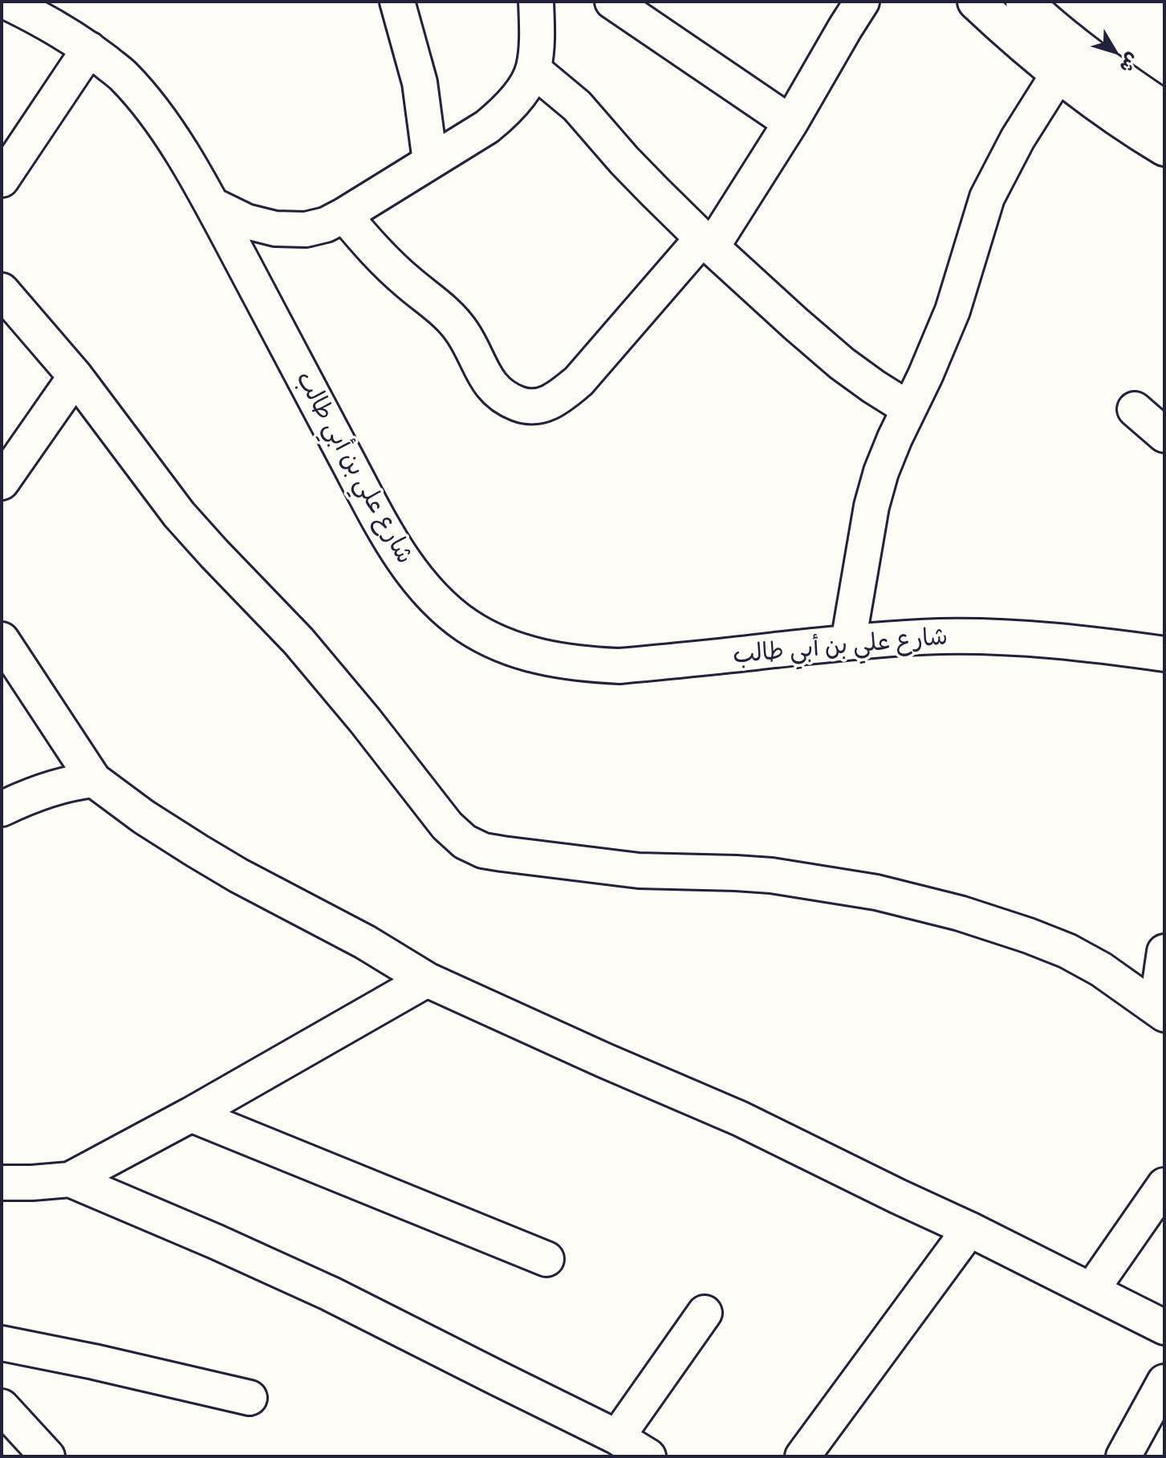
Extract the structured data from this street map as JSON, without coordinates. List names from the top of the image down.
{
  "streets": {
    "street": ["شارع علي بن أبي طالب"]
  },
  "north": "bottom right"
}
